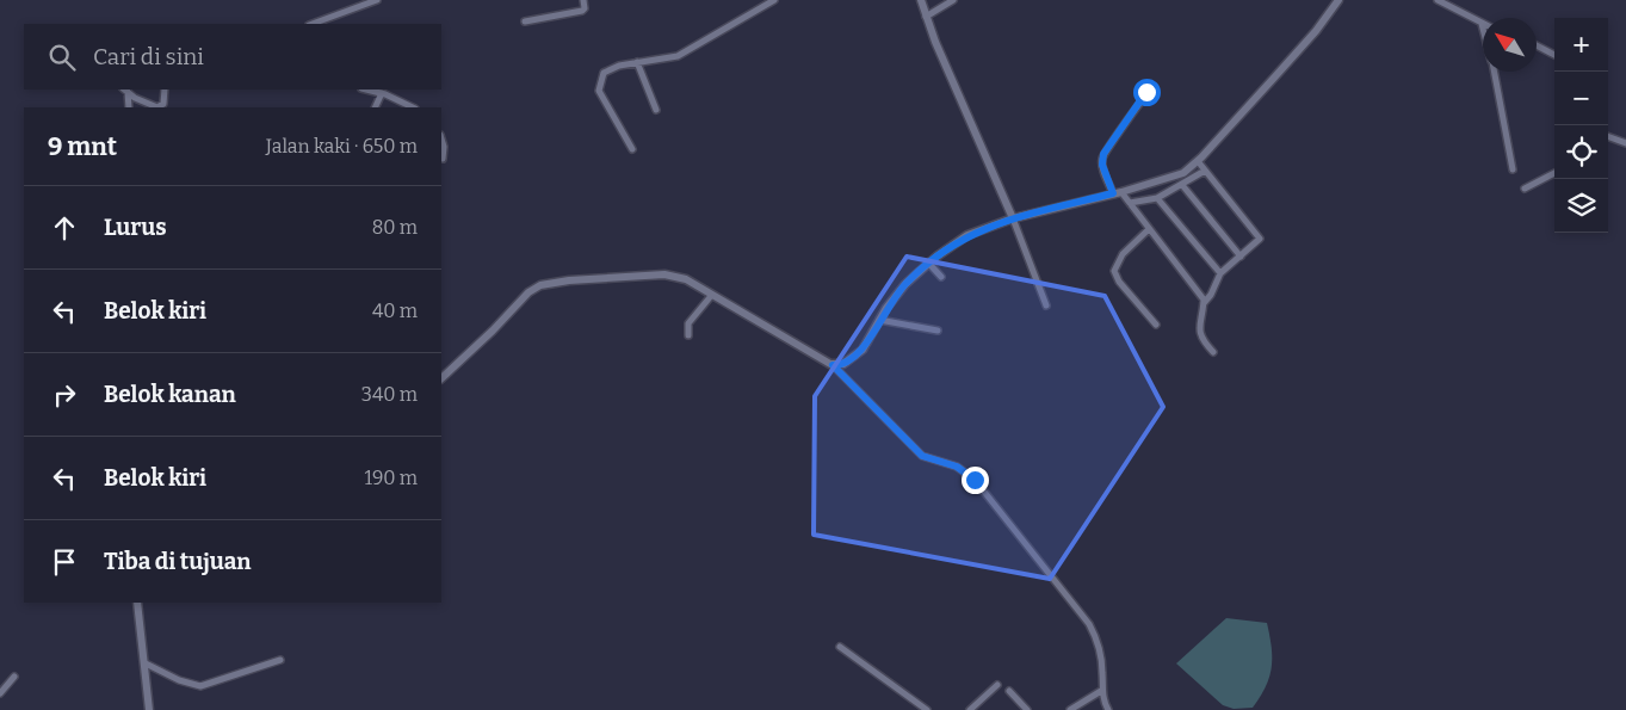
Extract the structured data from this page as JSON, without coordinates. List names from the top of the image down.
{
  "north": "top left",
  "page": {
    "map_buttons": ["+", "−"],
    "search": "Cari di sini",
    "heading": ["9 mnt", "Jalan kaki · 650 m"],
    "list": [
      ["Lurus", "80 m"],
      ["Belok kiri", "40 m"],
      ["Belok kanan", "340 m"],
      ["Belok kiri", "190 m"],
      "Tiba di tujuan"
    ]
  }
}
